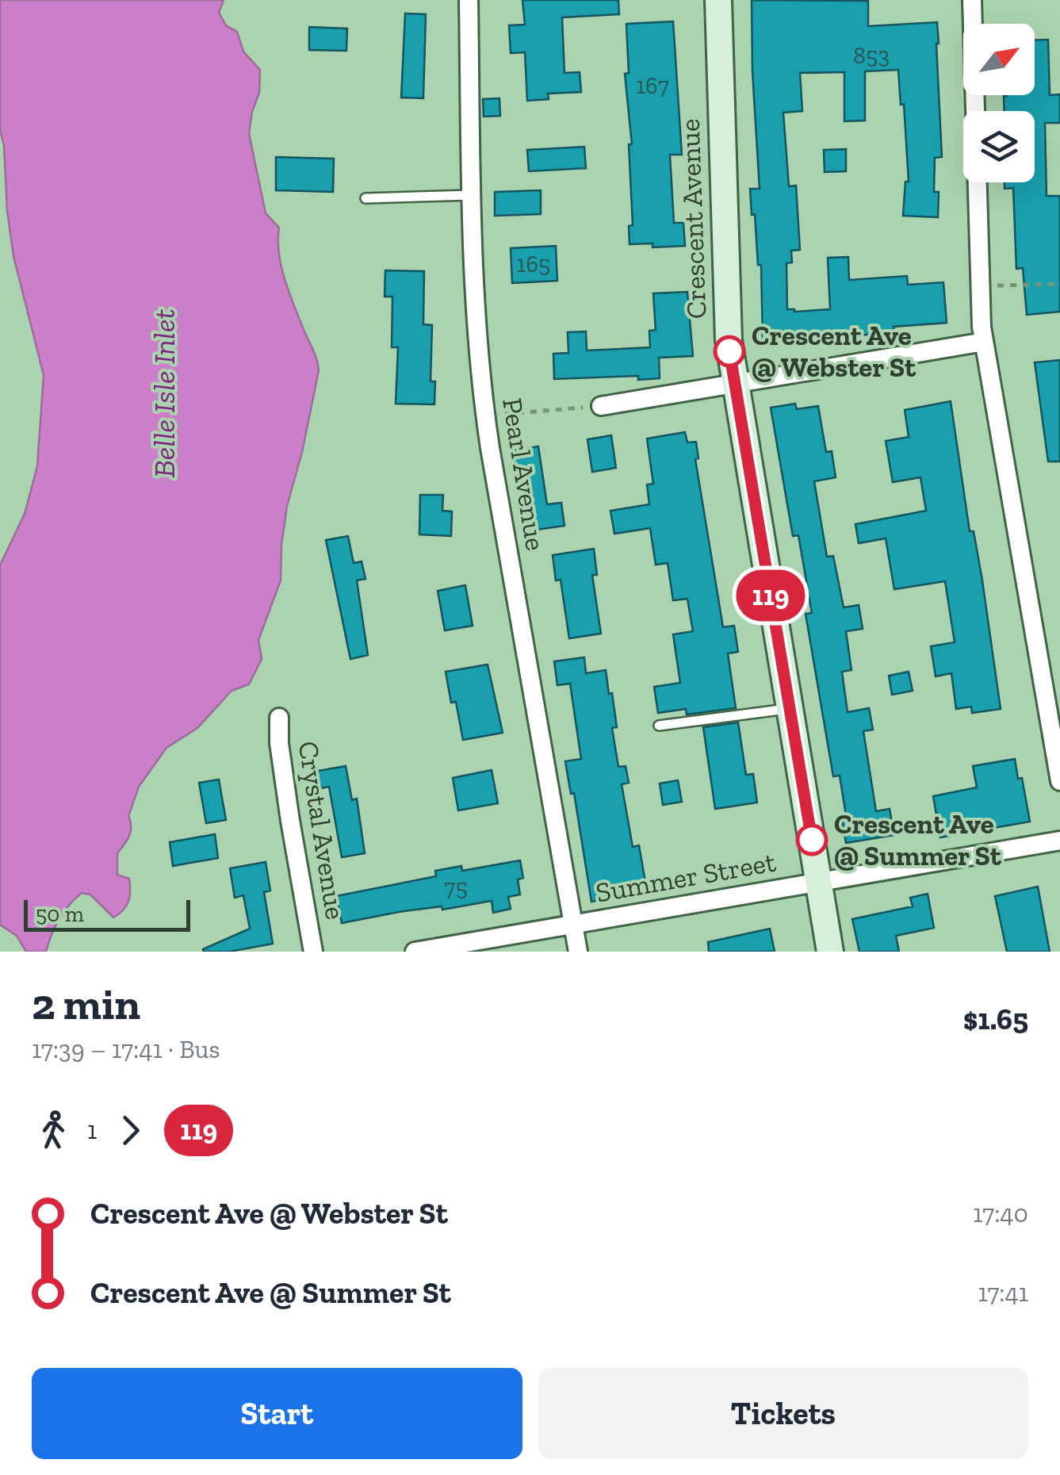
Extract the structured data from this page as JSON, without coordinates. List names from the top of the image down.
{
  "streets": {
    "street": [
      "Crescent Avenue",
      "Pearl Avenue",
      "Crystal Avenue",
      "Summer Street"
    ]
  },
  "crossings": [
    ["Crescent Avenue", "Summer Street"],
    ["Pearl Avenue", "Summer Street"]
  ],
  "water": ["Belle Isle Inlet"],
  "places": ["Crescent Ave @ Webster St", "Crescent Ave @ Summer St"],
  "lines": ["bus line 119"],
  "house_numbers": [
    "853",
    "167",
    "165",
    "75"
  ],
  "scale_bar": "50 m",
  "north": "top right",
  "page": {
    "on_map": "119",
    "scale": "50 m",
    "heading": ["2 min", "17:39 – 17:41 · Bus", "$1.65"],
    "legs": ["1", "119"],
    "list": [
      {
        "name": "Crescent Ave @ Webster St",
        "value": "17:40"
      },
      {
        "name": "Crescent Ave @ Summer St",
        "value": "17:41"
      }
    ],
    "buttons": ["Start", "Tickets"]
  }
}
